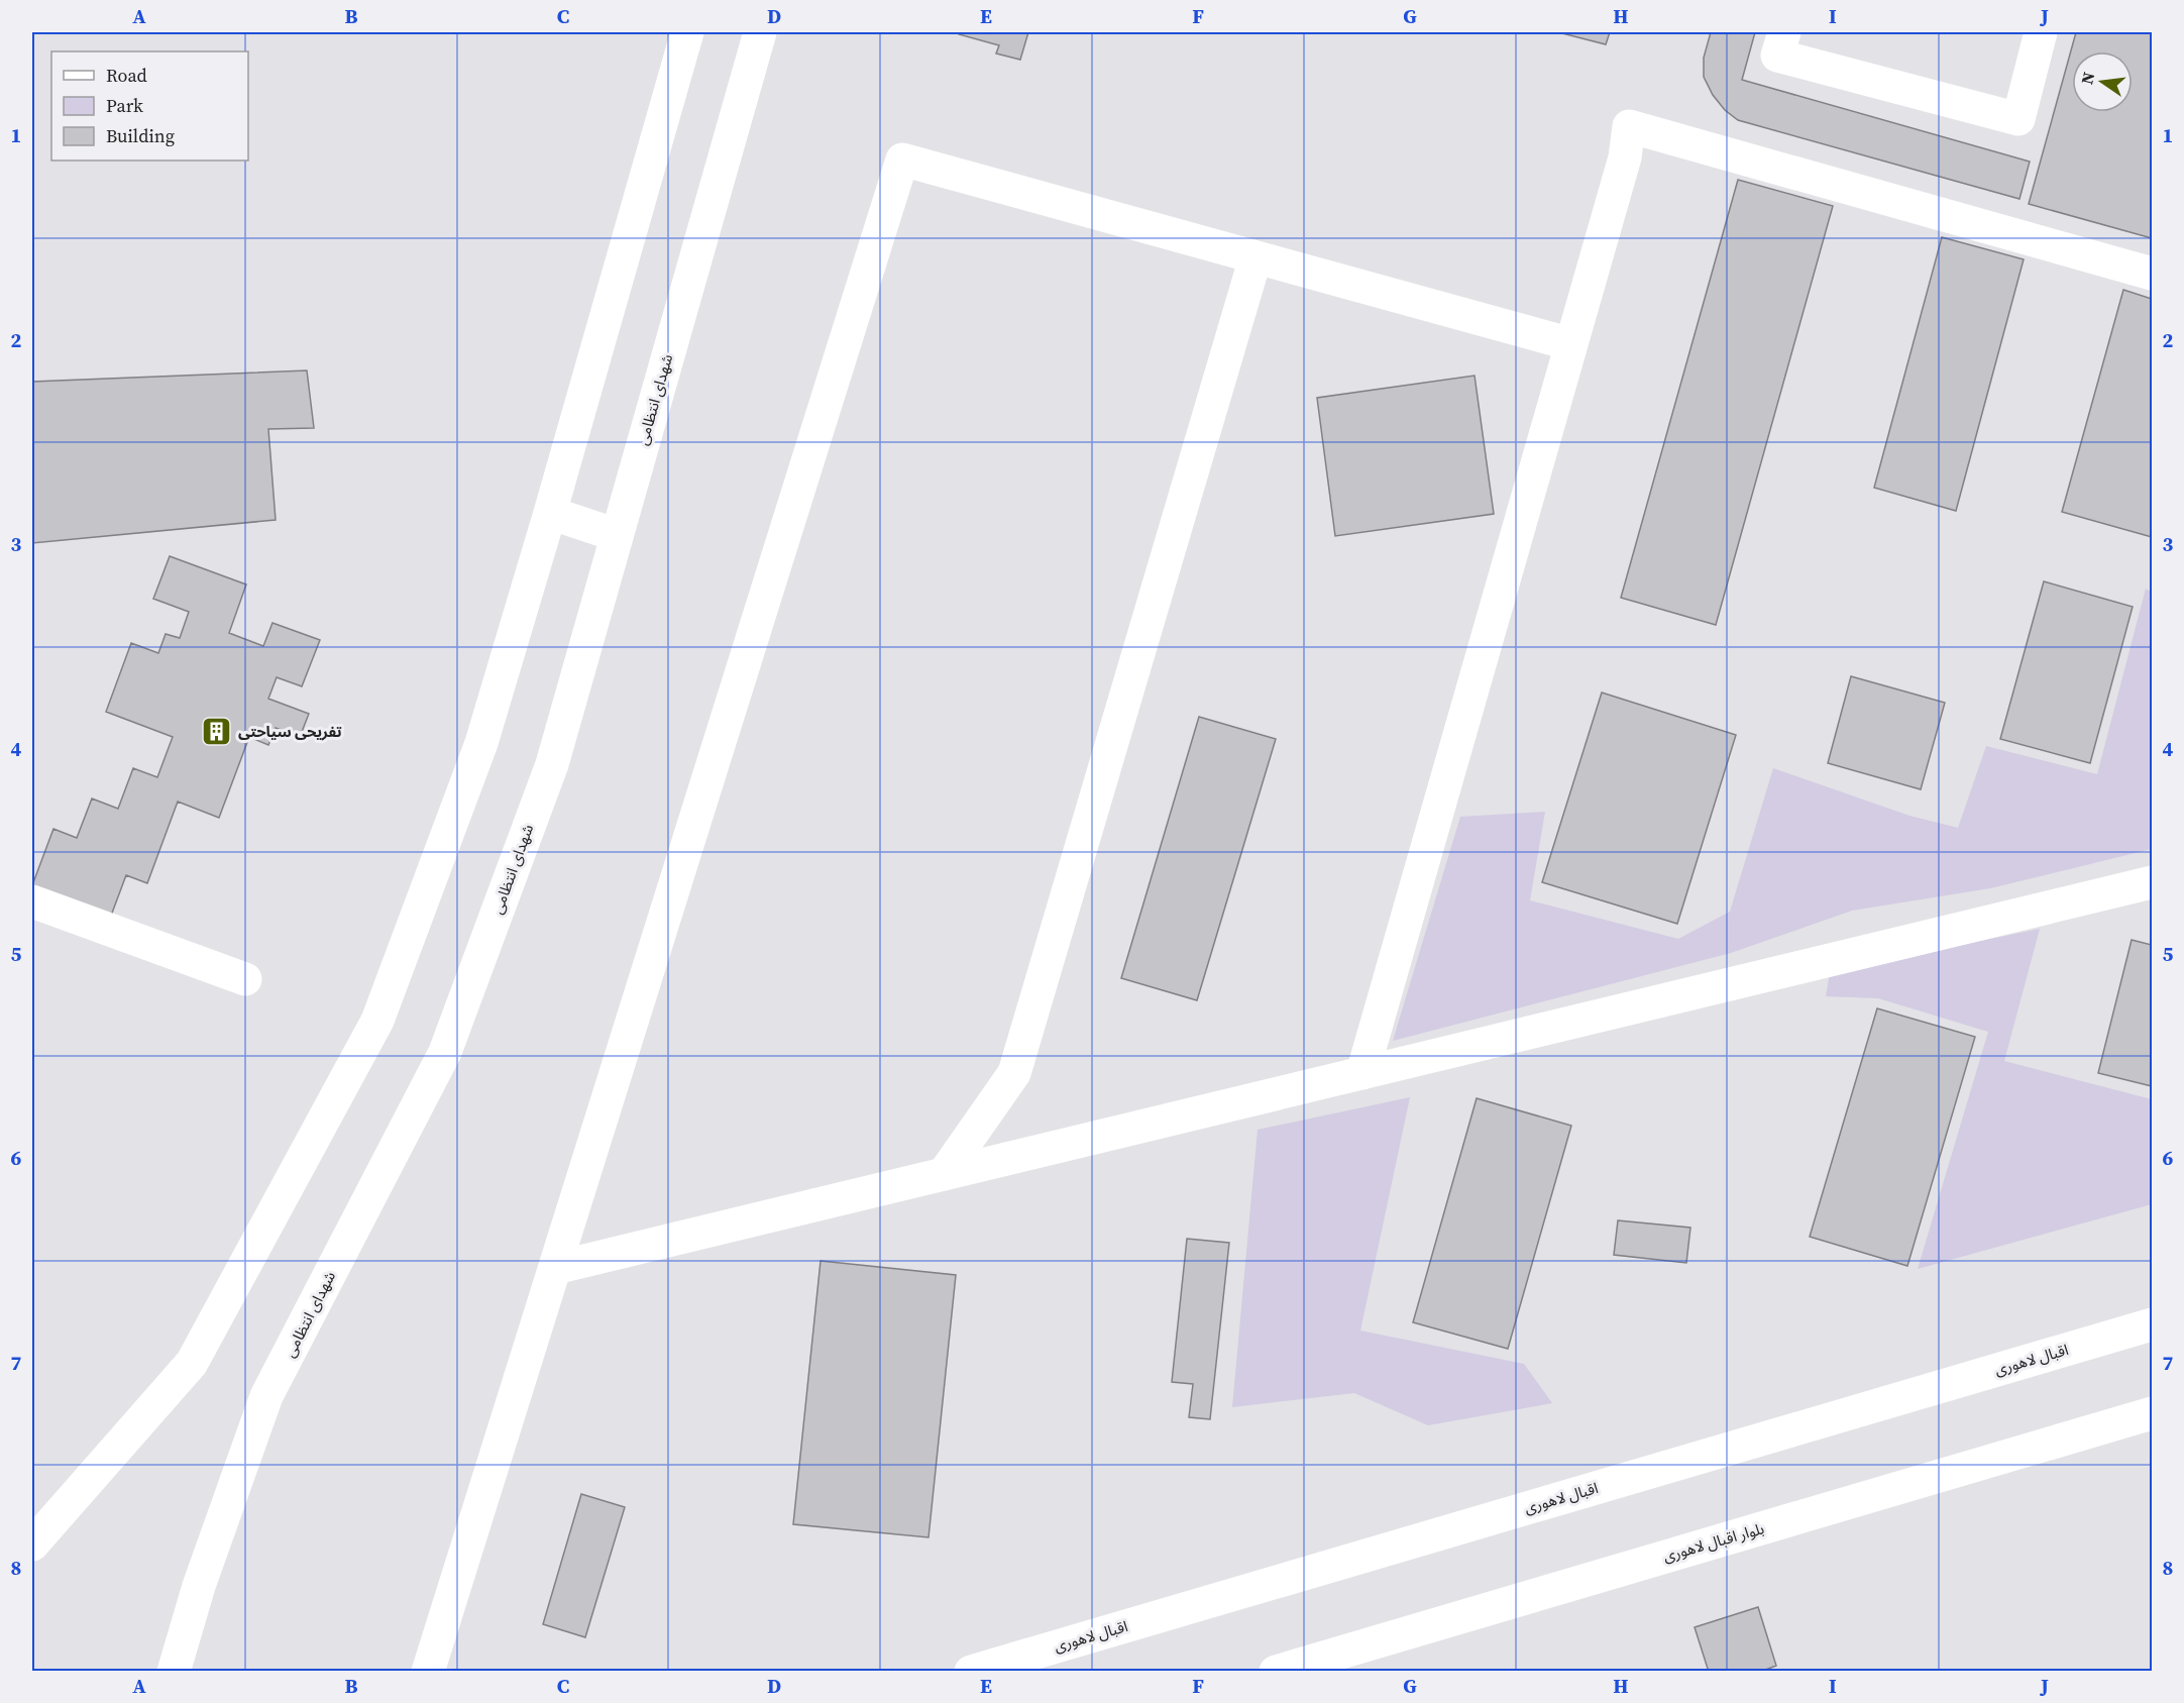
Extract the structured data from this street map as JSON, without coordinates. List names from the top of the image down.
{
  "streets": {
    "main road": ["شهدای انتظامی", "اقبال لاهوری", "بلوار اقبال لاهوری"]
  },
  "places": {
    "building": ["تفریحی سیاحتی"]
  },
  "legend": ["Road", "Park", "Building"],
  "north": "left",
  "grid": {
    "columns": [
      "A",
      "B",
      "C",
      "D",
      "E",
      "F",
      "G",
      "H",
      "I",
      "J"
    ],
    "rows": [
      "1",
      "2",
      "3",
      "4",
      "5",
      "6",
      "7",
      "8"
    ]
  }
}
